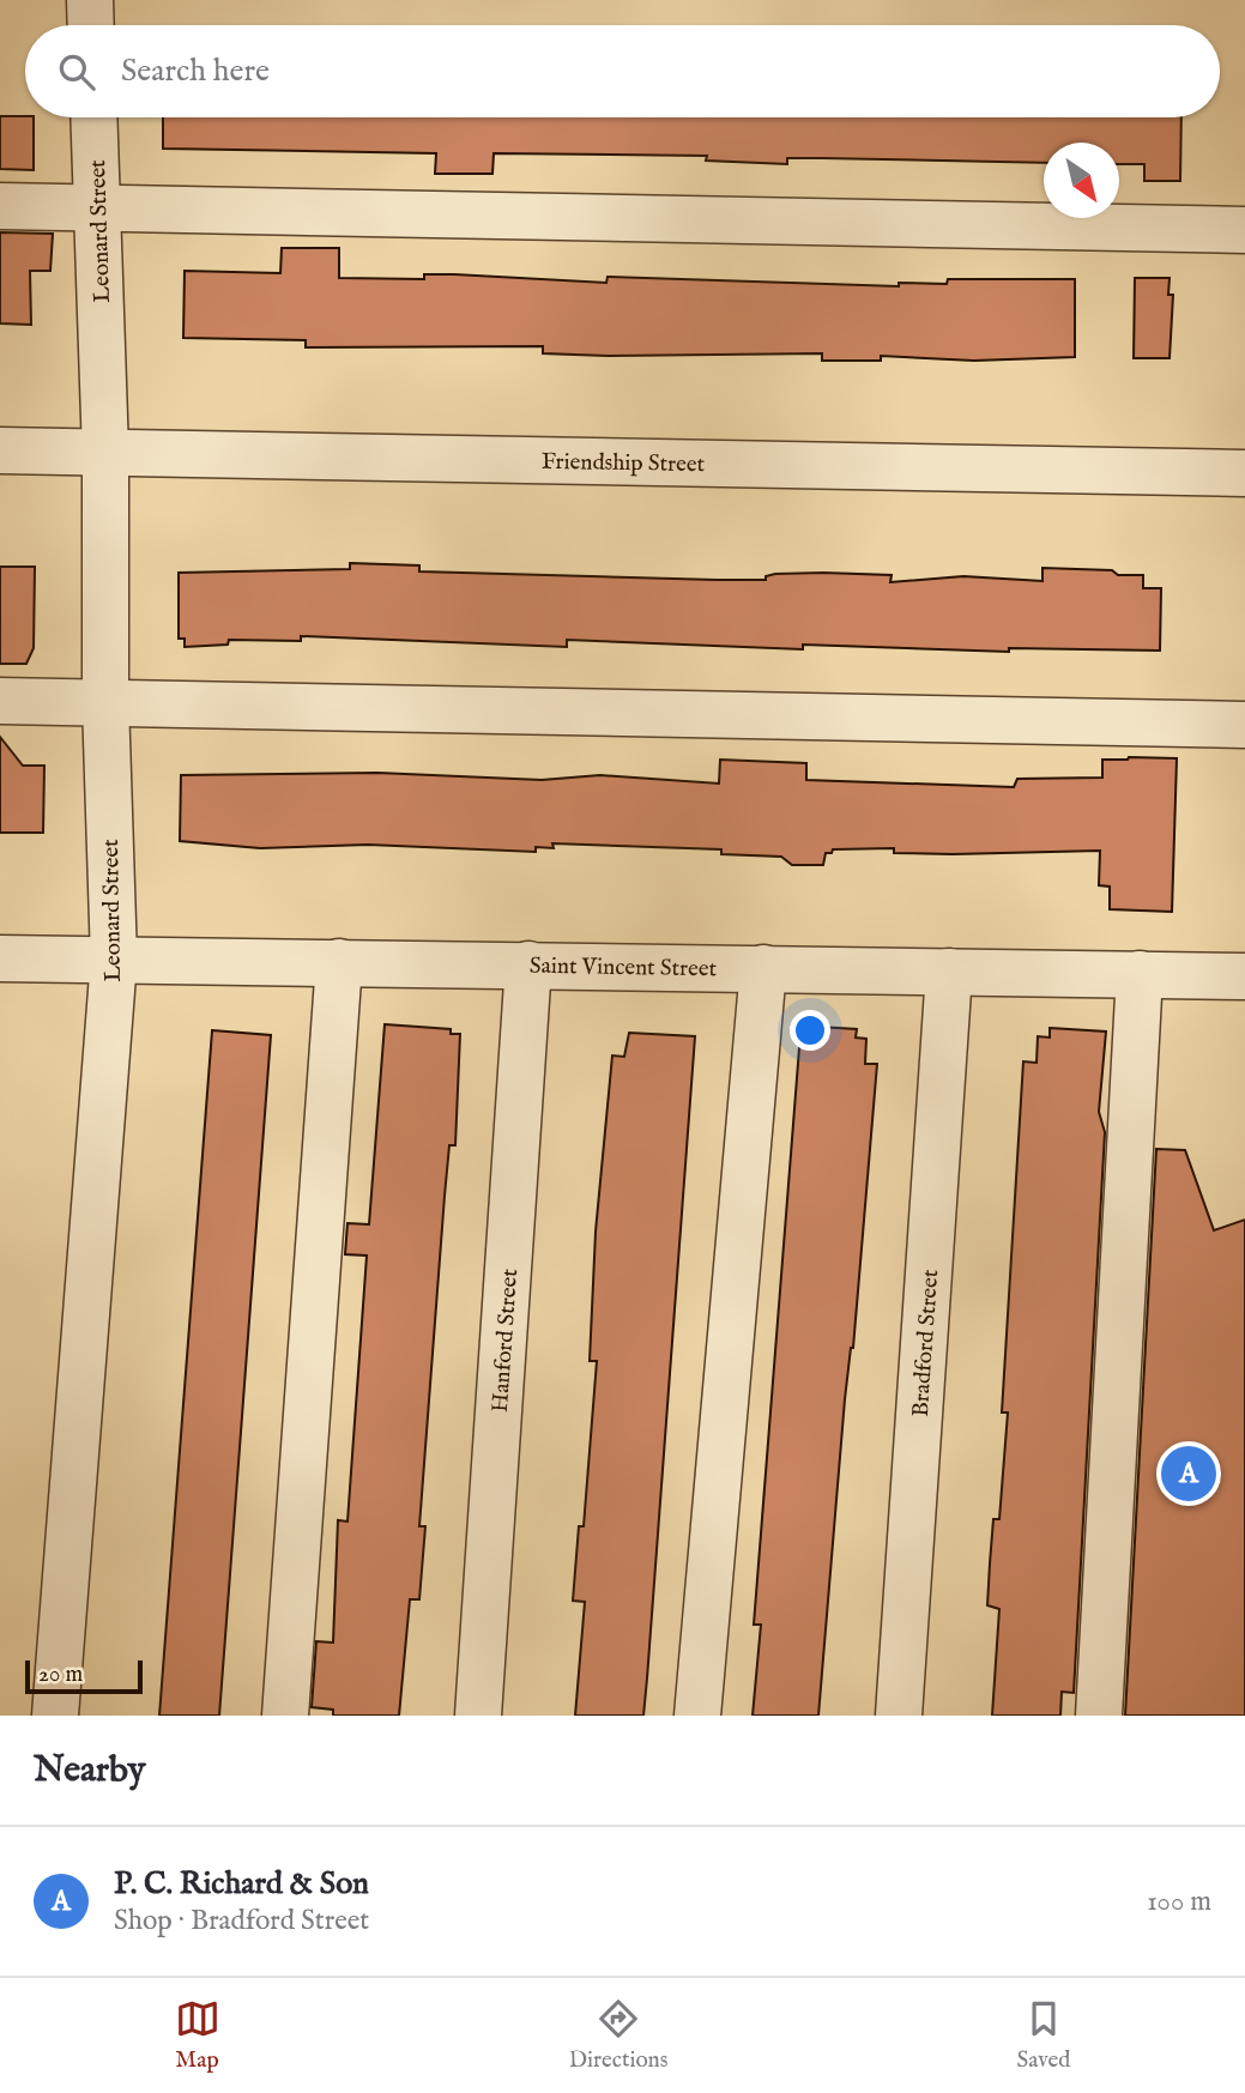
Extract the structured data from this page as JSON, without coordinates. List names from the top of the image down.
{
  "streets": {
    "street": [
      "Leonard Street",
      "Friendship Street",
      "Saint Vincent Street",
      "Hanford Street",
      "Bradford Street"
    ]
  },
  "crossings": [
    ["Leonard Street", "Friendship Street"],
    ["Leonard Street", "Saint Vincent Street"],
    ["Saint Vincent Street", "Hanford Street"],
    ["Saint Vincent Street", "Bradford Street"]
  ],
  "scale_bar": "20 m",
  "north": "bottom right",
  "page": {
    "search": "Search here",
    "pins": "A",
    "scale": "20 m",
    "heading": "Nearby",
    "list": [
      {
        "mark": "A",
        "name": "P. C. Richard & Son",
        "note": "Shop · Bradford Street",
        "value": "100 m"
      }
    ],
    "nav": ["Map", "Directions", "Saved"]
  }
}
